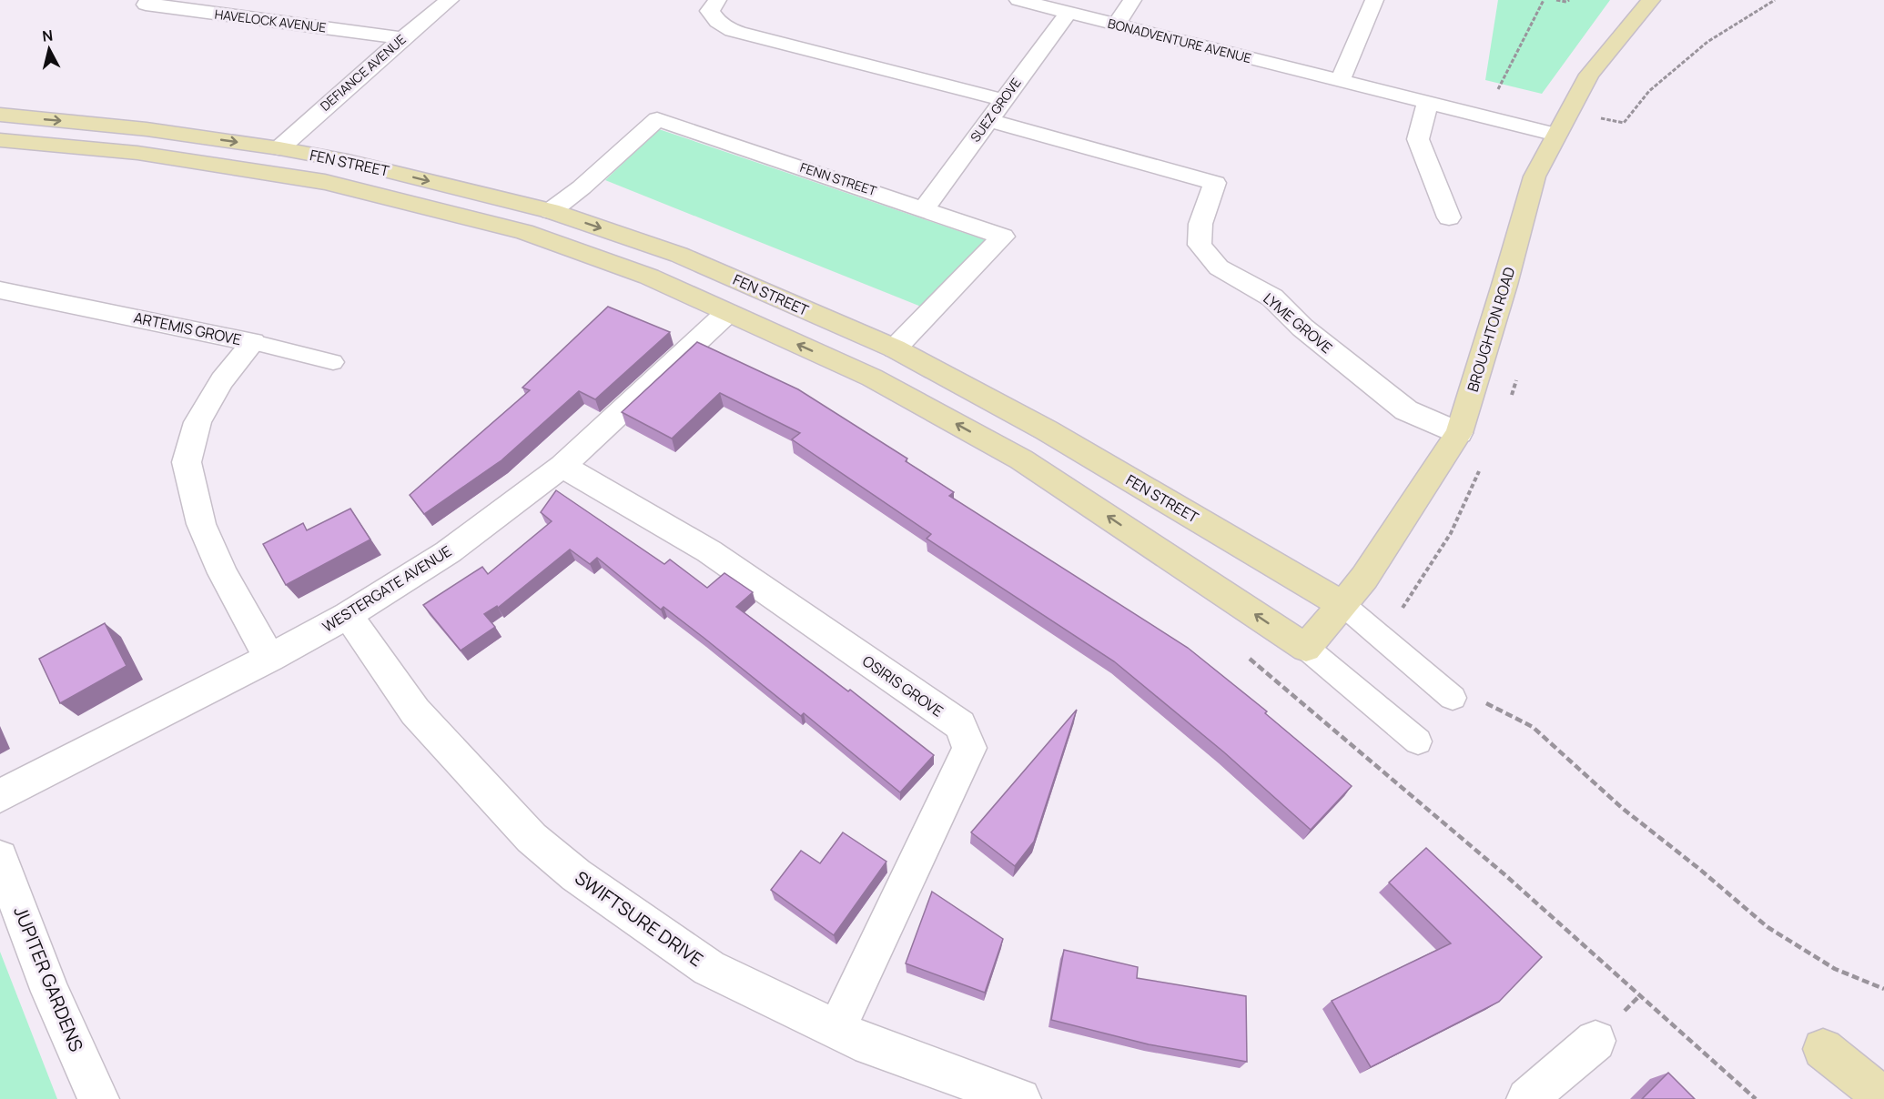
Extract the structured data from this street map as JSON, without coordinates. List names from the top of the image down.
{
  "streets": {
    "street": [
      "HAVELOCK AVENUE",
      "BONADVENTURE AVENUE",
      "DEFIANCE AVENUE",
      "SUEZ GROVE",
      "FEN STREET",
      "FENN STREET",
      "LYME GROVE",
      "ARTEMIS GROVE",
      "BROUGHTON ROAD",
      "WESTERGATE AVENUE",
      "OSIRIS GROVE",
      "SWIFTSURE DRIVE",
      "JUPITER GARDENS"
    ]
  },
  "crossings": [
    ["HAVELOCK AVENUE", "DEFIANCE AVENUE"],
    ["BONADVENTURE AVENUE", "SUEZ GROVE"],
    ["BONADVENTURE AVENUE", "BROUGHTON ROAD"],
    ["DEFIANCE AVENUE", "FEN STREET"],
    ["SUEZ GROVE", "FENN STREET"],
    ["SUEZ GROVE", "LYME GROVE"],
    ["FEN STREET", "FENN STREET"],
    ["FEN STREET", "BROUGHTON ROAD"],
    ["FEN STREET", "WESTERGATE AVENUE"],
    ["LYME GROVE", "BROUGHTON ROAD"],
    ["ARTEMIS GROVE", "WESTERGATE AVENUE"],
    ["WESTERGATE AVENUE", "OSIRIS GROVE"],
    ["WESTERGATE AVENUE", "SWIFTSURE DRIVE"],
    ["OSIRIS GROVE", "SWIFTSURE DRIVE"]
  ],
  "north": "top"
}
